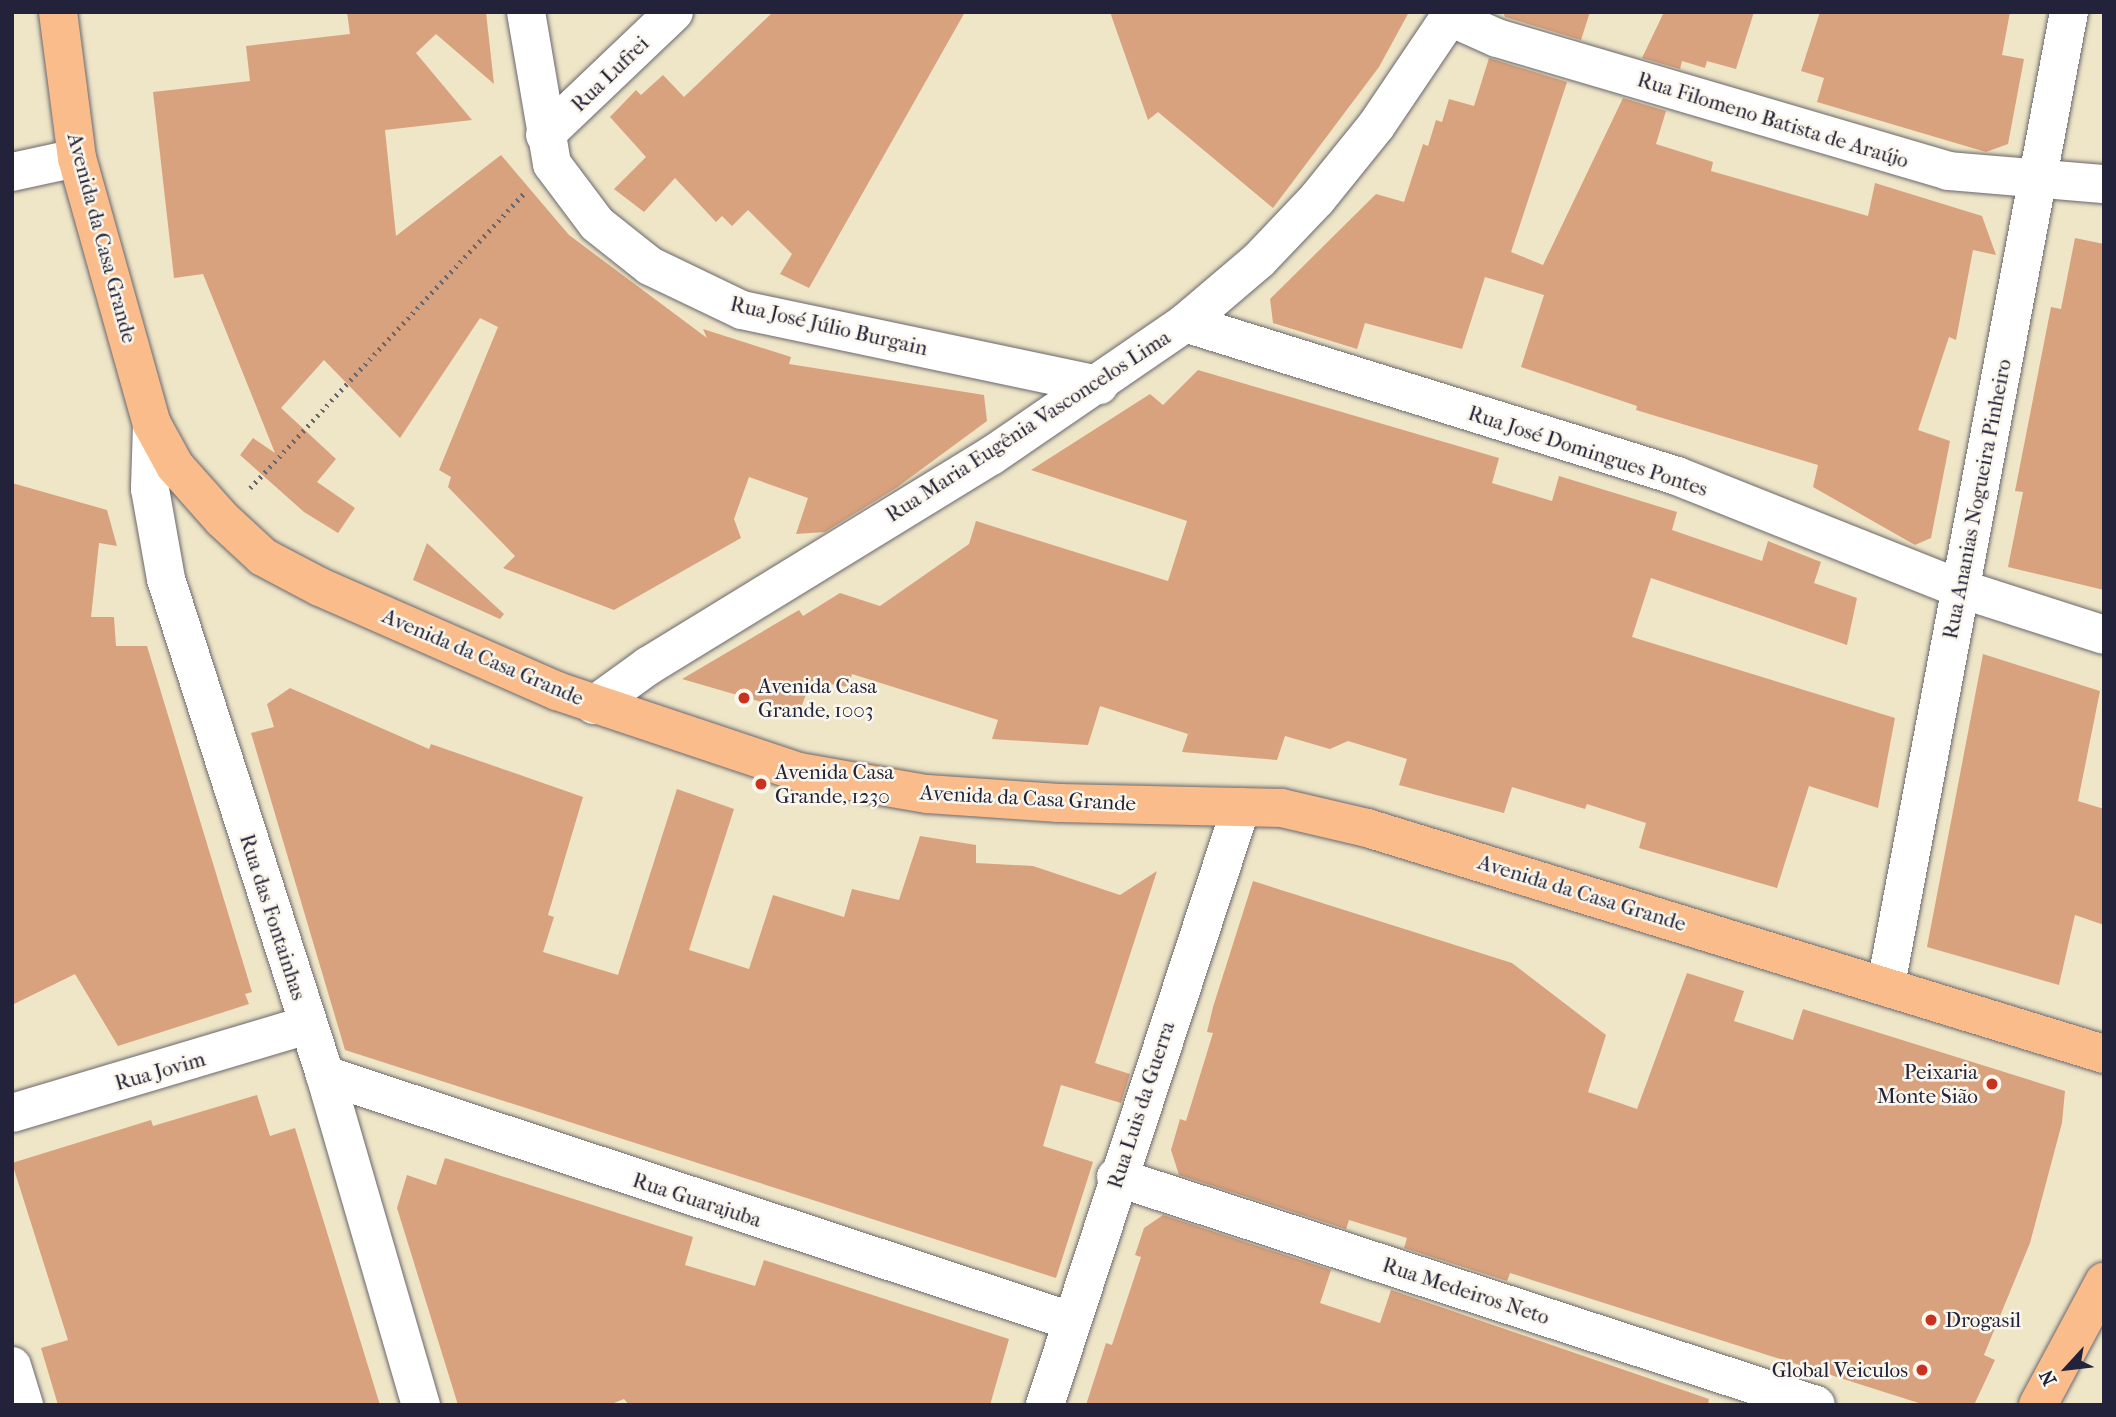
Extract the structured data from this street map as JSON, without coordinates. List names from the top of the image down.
{
  "streets": {
    "main road": ["Avenida da Casa Grande"],
    "street": [
      "Rua Lufrei",
      "Rua Filomeno Batista de Araújo",
      "Rua José Júlio Burgain",
      "Rua Maria Eugênia Vasconcelos Lima",
      "Rua José Domingues Pontes",
      "Rua Ananias Nogueira Pinheiro",
      "Rua das Fontainhas",
      "Rua Jovim",
      "Rua Luis da Guerra",
      "Rua Guarajuba",
      "Rua Medeiros Neto"
    ]
  },
  "crossings": [
    ["Rua Lufrei", "Rua José Júlio Burgain"],
    ["Rua Filomeno Batista de Araújo", "Rua Maria Eugênia Vasconcelos Lima"],
    ["Rua Filomeno Batista de Araújo", "Rua Ananias Nogueira Pinheiro"],
    ["Avenida da Casa Grande", "Rua Maria Eugênia Vasconcelos Lima"],
    ["Avenida da Casa Grande", "Rua Ananias Nogueira Pinheiro"],
    ["Avenida da Casa Grande", "Rua das Fontainhas"],
    ["Avenida da Casa Grande", "Rua Luis da Guerra"],
    ["Rua José Júlio Burgain", "Rua Maria Eugênia Vasconcelos Lima"],
    ["Rua Maria Eugênia Vasconcelos Lima", "Rua José Domingues Pontes"],
    ["Rua José Domingues Pontes", "Rua Ananias Nogueira Pinheiro"],
    ["Rua das Fontainhas", "Rua Jovim"],
    ["Rua das Fontainhas", "Rua Guarajuba"],
    ["Rua Luis da Guerra", "Rua Guarajuba"],
    ["Rua Luis da Guerra", "Rua Medeiros Neto"]
  ],
  "places": [
    "Avenida Casa Grande, 1003",
    "Avenida Casa Grande, 1230",
    "Peixaria Monte Sião",
    "Drogasil",
    "Global Veiculos"
  ],
  "north": "bottom left"
}
